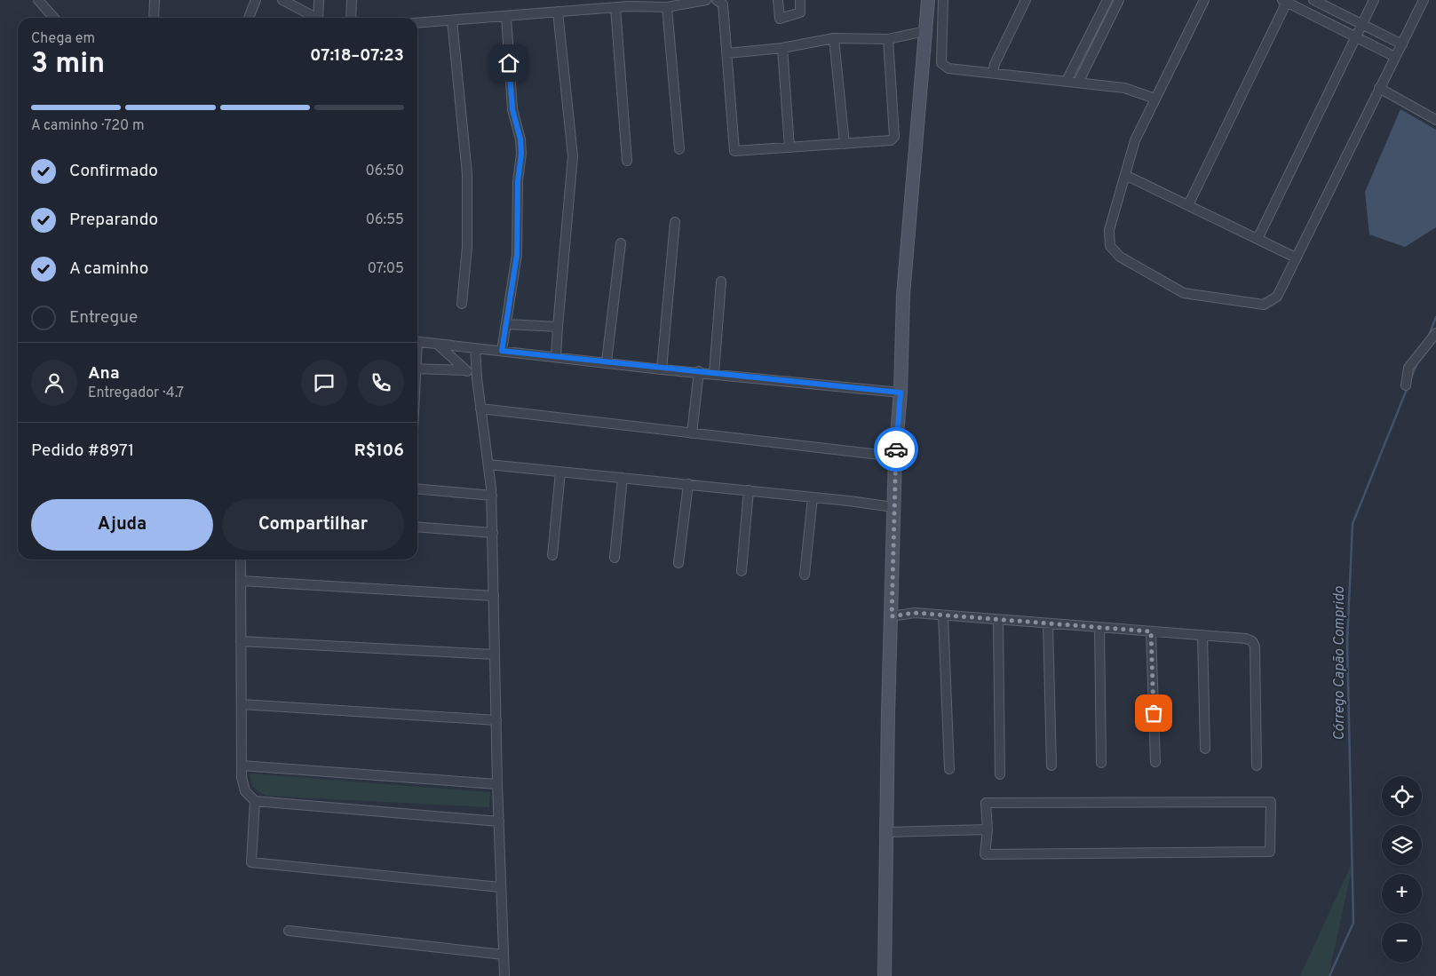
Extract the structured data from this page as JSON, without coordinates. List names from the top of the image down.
{
  "water": ["Córrego Capão Comprido"],
  "page": {
    "heading": ["3 min", "Chega em", "07:18–07:23"],
    "panel": [
      "Ana",
      "Entregador · 4.7",
      "Pedido #8971",
      "R$106"
    ],
    "bar": "A caminho · 720 m",
    "list": [
      ["Confirmado", "06:50"],
      ["Preparando", "06:55"],
      ["A caminho", "07:05"],
      "Entregue"
    ],
    "buttons": ["Ajuda", "Compartilhar"],
    "map_buttons": ["+", "−"]
  }
}
